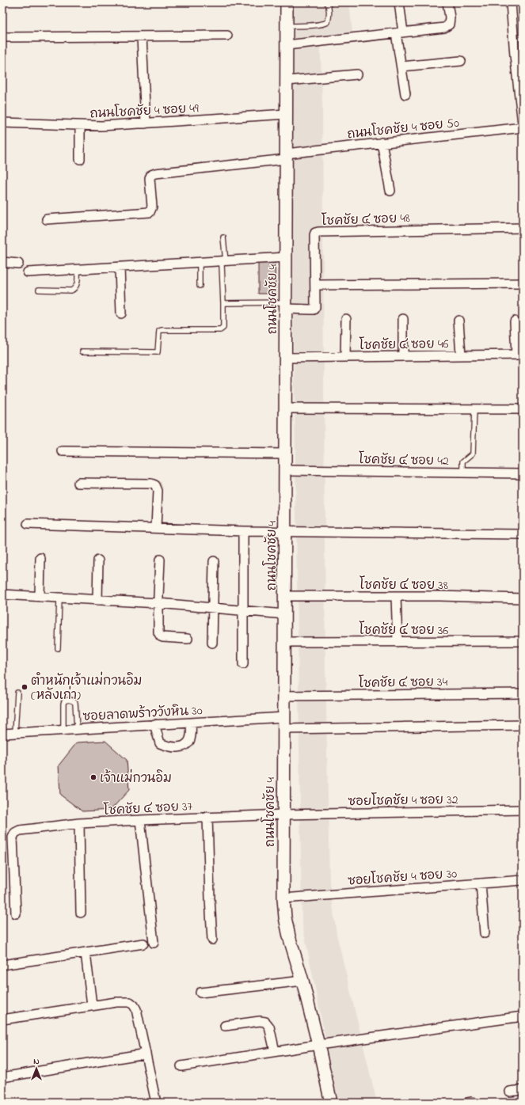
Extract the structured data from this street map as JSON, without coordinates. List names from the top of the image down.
{
  "streets": {
    "street": [
      "ถนนโชคชัย 4 ซอย 49",
      "ถนนโชคชัย 4 ซอย 50",
      "โชคชัย ๔ ซอย 48",
      "ถนนโชคชัย 4",
      "โชคชัย ๔ ซอย 46",
      "โชคชัย ๔ ซอย 42",
      "โชคชัย ๔ ซอย 38",
      "โชคชัย ๔ ซอย 36",
      "โชคชัย ๔ ซอย 34",
      "ซอยลาดพร้าววังหิน 30",
      "ซอยโชคชัย 4 ซอย 32",
      "โชคชัย ๔ ซอย 37",
      "ซอยโชคชัย 4 ซอย 30"
    ]
  },
  "crossings": [
    ["ถนนโชคชัย 4 ซอย 49", "ถนนโชคชัย 4"],
    ["ถนนโชคชัย 4 ซอย 50", "ถนนโชคชัย 4"],
    ["โชคชัย ๔ ซอย 48", "ถนนโชคชัย 4"],
    ["ถนนโชคชัย 4", "โชคชัย ๔ ซอย 46"],
    ["ถนนโชคชัย 4", "โชคชัย ๔ ซอย 42"],
    ["ถนนโชคชัย 4", "โชคชัย ๔ ซอย 38"],
    ["ถนนโชคชัย 4", "โชคชัย ๔ ซอย 36"],
    ["ถนนโชคชัย 4", "โชคชัย ๔ ซอย 34"],
    ["ถนนโชคชัย 4", "ซอยลาดพร้าววังหิน 30"],
    ["ถนนโชคชัย 4", "ซอยโชคชัย 4 ซอย 32"],
    ["ถนนโชคชัย 4", "โชคชัย ๔ ซอย 37"],
    ["ถนนโชคชัย 4", "ซอยโชคชัย 4 ซอย 30"],
    ["ซอยโชคชัย 4 ซอย 32", "โชคชัย ๔ ซอย 37"]
  ],
  "places": ["ตำหนักเจ้าแม่กวนอิม (หลังเก่า)", "เจ้าแม่กวนอิม"],
  "north": "top"
}
